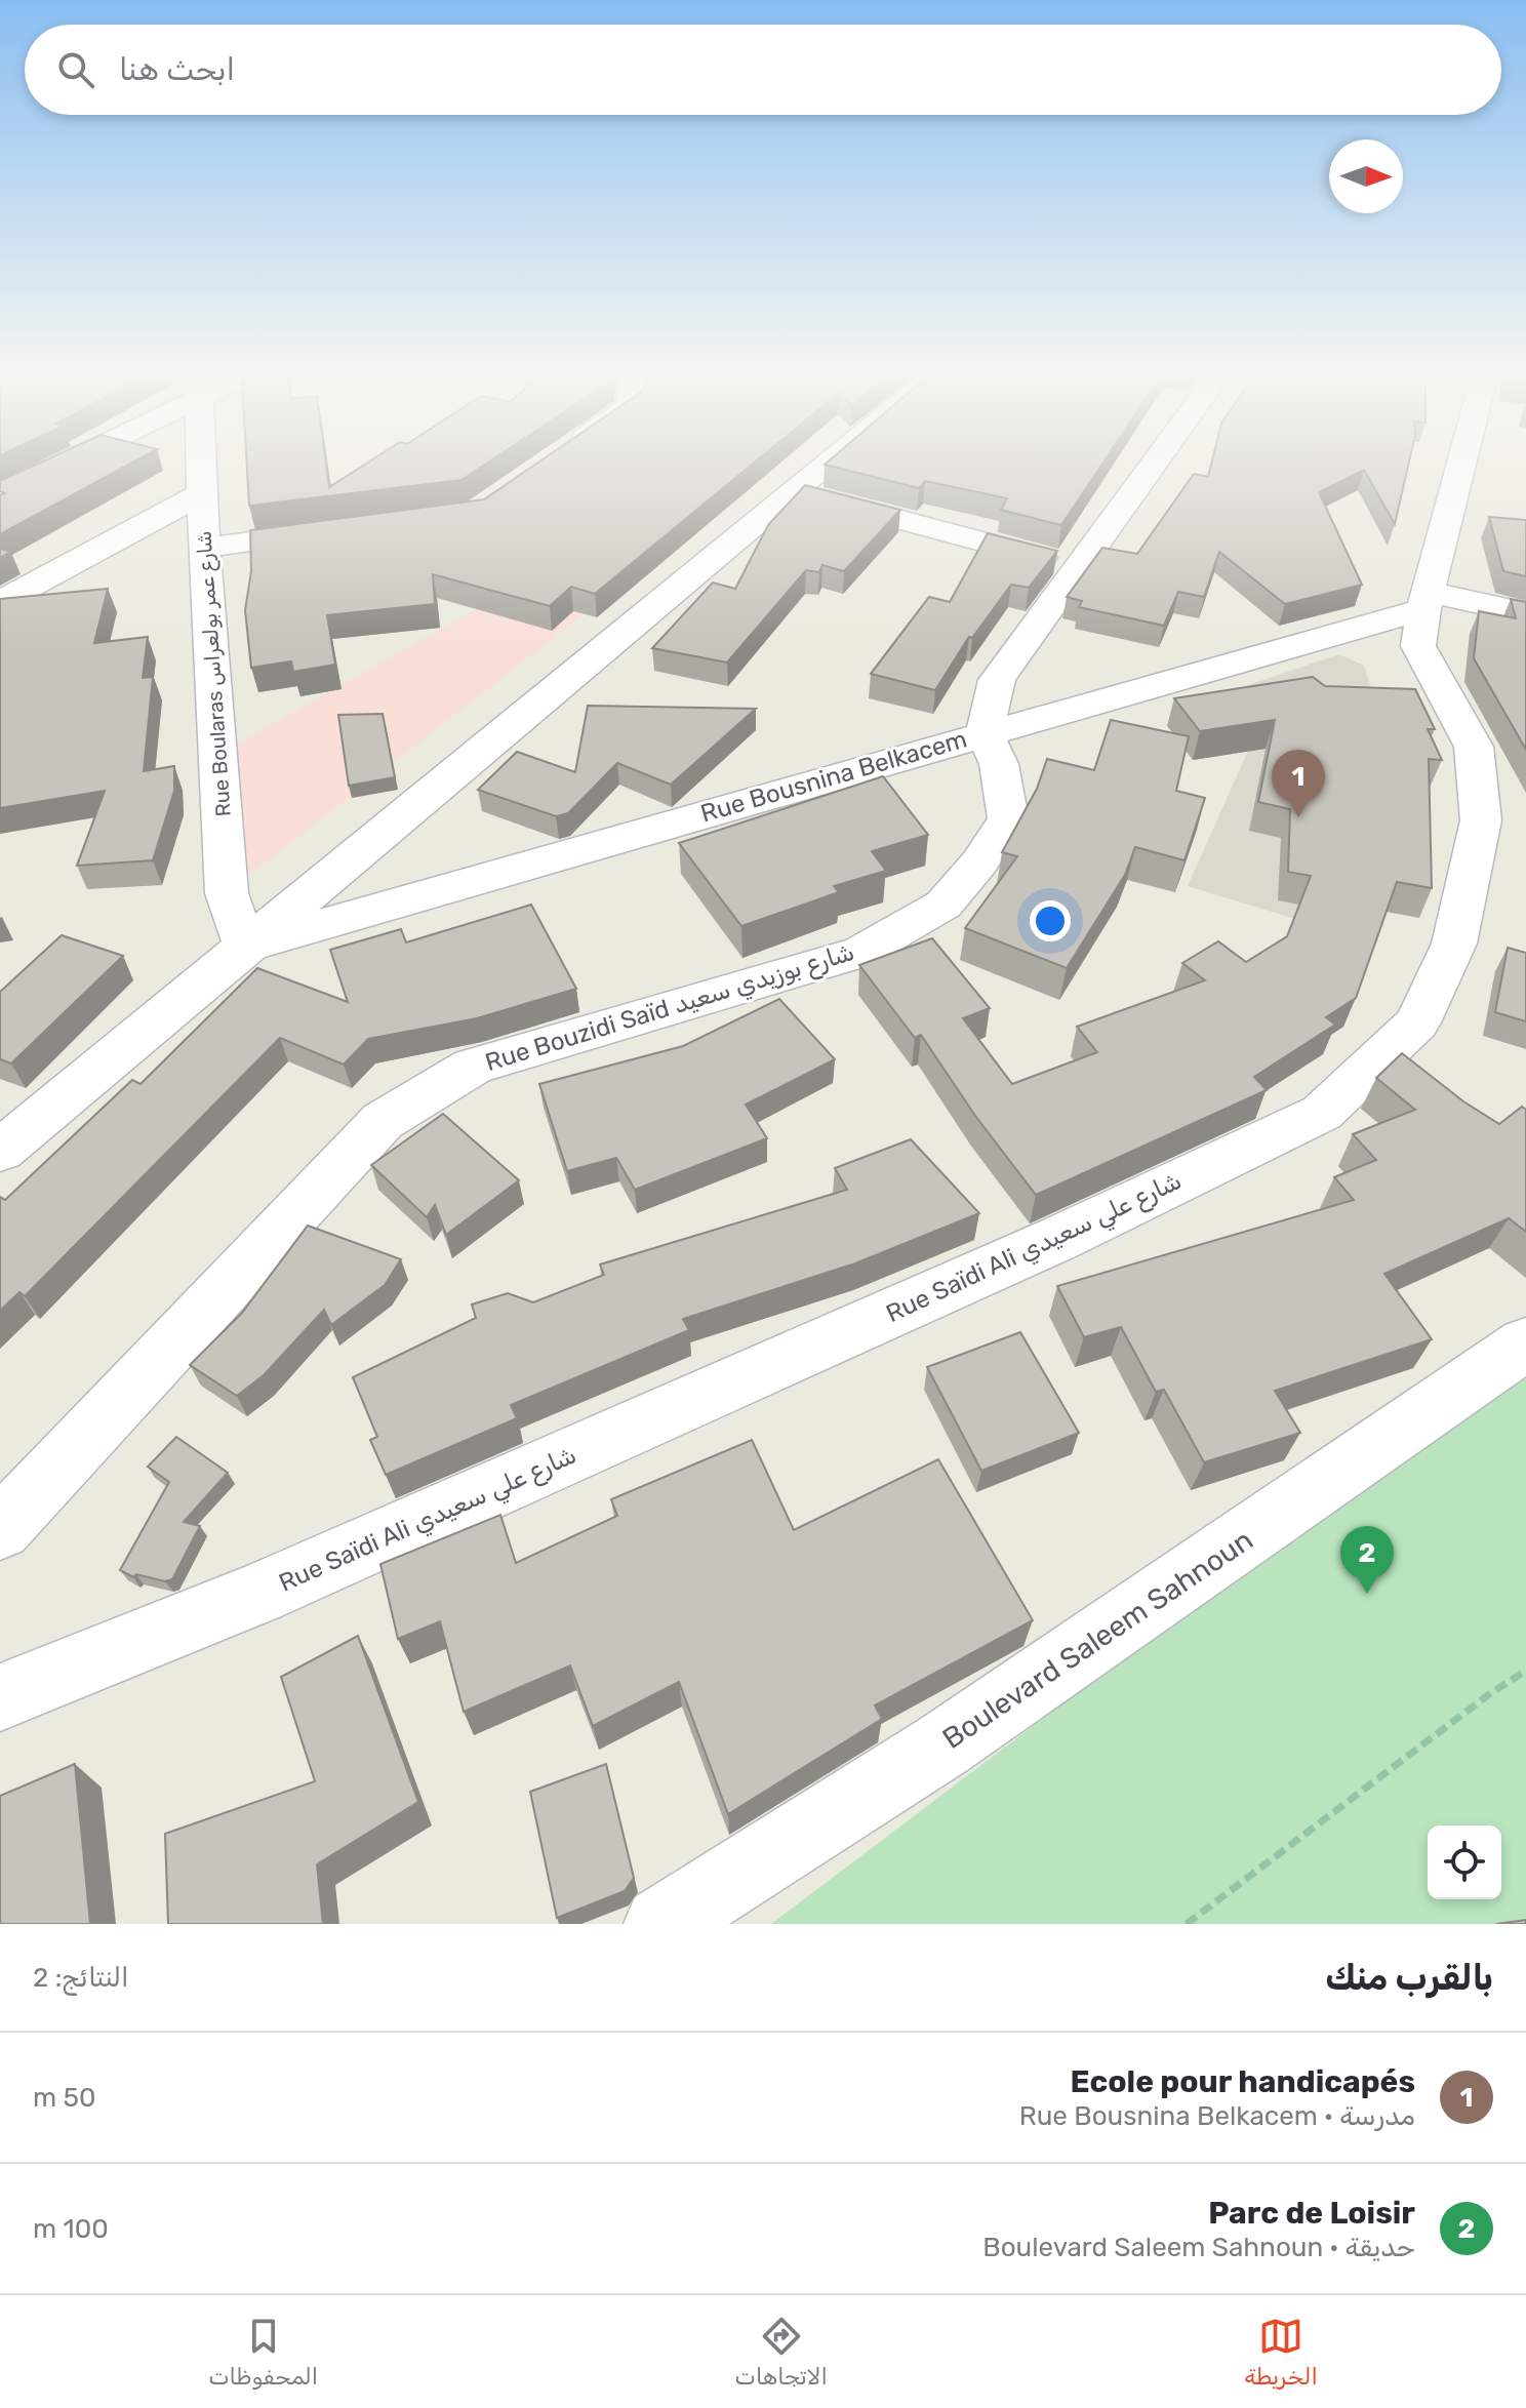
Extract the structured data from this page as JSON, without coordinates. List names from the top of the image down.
{
  "streets": {
    "street": [
      "Rue Boularas شارع عمر بولعراس",
      "Rue Bousnina Belkacem",
      "Rue Bouzidi Saïd شارع بوزيدي سعيد",
      "Rue Saïdi Ali شارع علي سعيدي",
      "Boulevard Saleem Sahnoun"
    ]
  },
  "crossings": [
    ["Rue Boularas شارع عمر بولعراس", "Rue Bousnina Belkacem"],
    ["Rue Bousnina Belkacem", "Rue Bouzidi Saïd شارع بوزيدي سعيد"],
    ["Rue Bousnina Belkacem", "Rue Saïdi Ali شارع علي سعيدي"]
  ],
  "north": "right",
  "page": {
    "search": "ابحث هنا",
    "pins": ["1", "2"],
    "heading": ["بالقرب منك", "النتائج: 2"],
    "list": [
      {
        "mark": "1",
        "name": "Ecole pour handicapés",
        "note": "مدرسة · Rue Bousnina Belkacem",
        "value": "50 m"
      },
      {
        "mark": "2",
        "name": "Parc de Loisir",
        "note": "حديقة · Boulevard Saleem Sahnoun",
        "value": "100 m"
      }
    ],
    "nav": ["الخريطة", "الاتجاهات", "المحفوظات"]
  }
}
